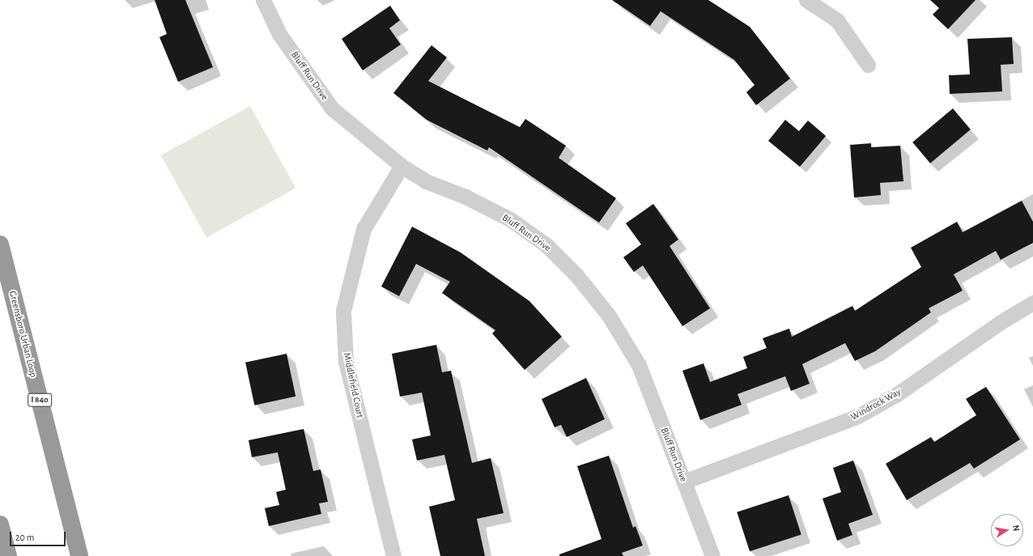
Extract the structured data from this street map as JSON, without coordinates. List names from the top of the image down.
{
  "streets": {
    "highway": ["Greensboro Urban Loop", "I 840"],
    "street": ["Bluff Run Drive", "Middlefield Court", "Windrock Way"]
  },
  "crossings": [
    ["Bluff Run Drive", "Middlefield Court"],
    ["Bluff Run Drive", "Windrock Way"]
  ],
  "scale_bar": "20 m",
  "north": "right"
}
